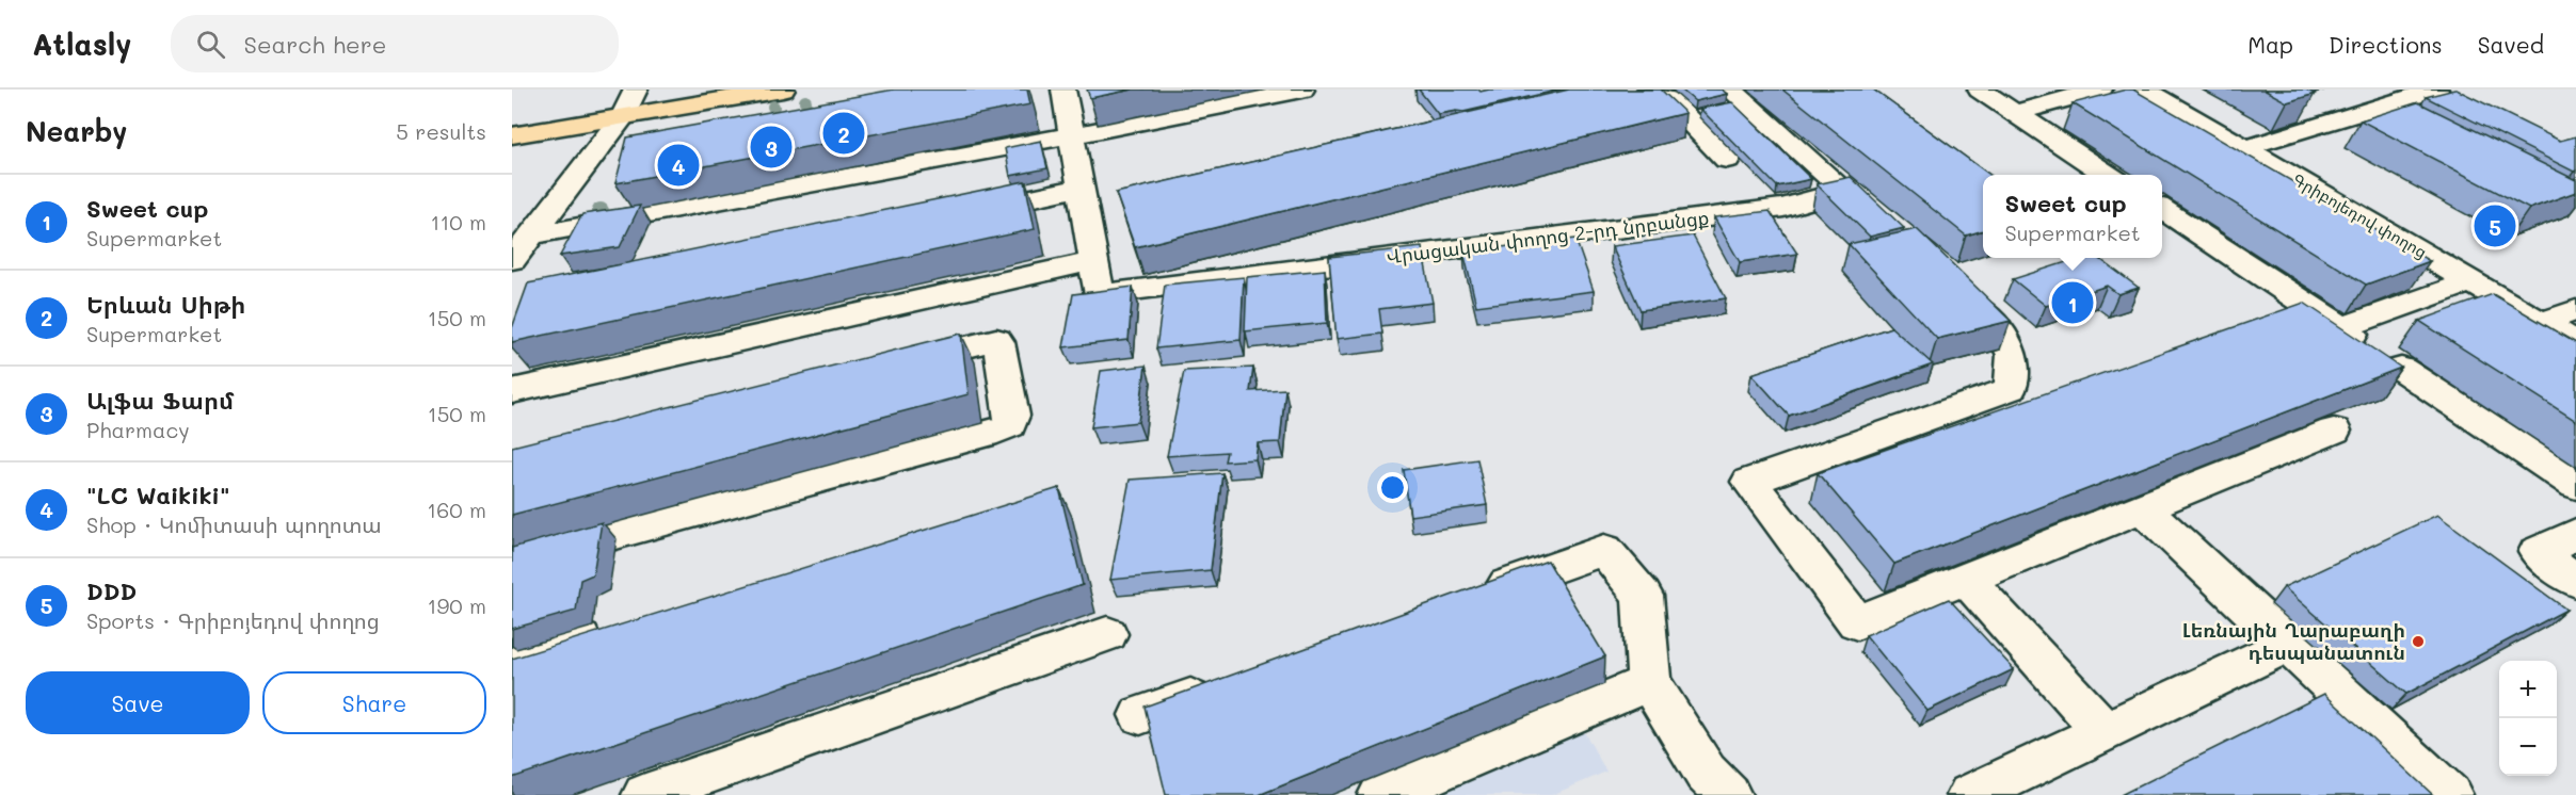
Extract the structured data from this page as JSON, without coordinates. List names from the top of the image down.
{
  "streets": {
    "street": ["Գրիբոյեդով փողոց", "Վրացական փողոց 2-րդ նրբանցք"]
  },
  "places": ["Լեռնային Ղարաբաղի դեսպանատուն"],
  "page": {
    "header": "Atlasly",
    "search": "Search here",
    "nav": ["Map", "Directions", "Saved"],
    "heading": ["Nearby", "5 results"],
    "pins": [
      "2",
      "3",
      "4",
      "5",
      "1"
    ],
    "list": [
      {
        "mark": "1",
        "name": "Sweet cup",
        "note": "Supermarket",
        "value": "110 m"
      },
      {
        "mark": "2",
        "name": "Երևան Սիթի",
        "note": "Supermarket",
        "value": "150 m"
      },
      {
        "mark": "3",
        "name": "Ալֆա Ֆարմ",
        "note": "Pharmacy",
        "value": "150 m"
      },
      {
        "mark": "4",
        "name": "\"LC Waikiki\"",
        "note": "Shop · Կոմիտասի պողոտա",
        "value": "160 m"
      },
      {
        "mark": "5",
        "name": "DDD",
        "note": "Sports · Գրիբոյեդով փողոց",
        "value": "190 m"
      }
    ],
    "popup": ["Sweet cup", "Supermarket"],
    "buttons": ["Save", "Share"],
    "map_buttons": ["+", "−"]
  }
}
